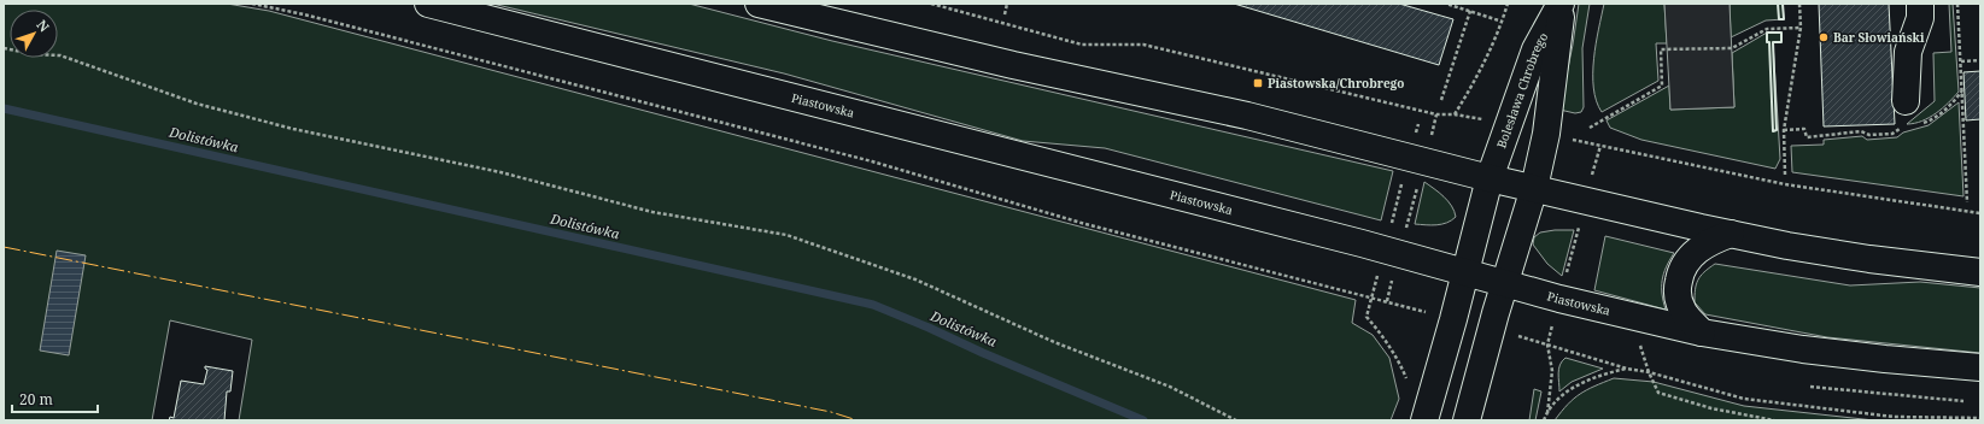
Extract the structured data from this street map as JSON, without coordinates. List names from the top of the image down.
{
  "streets": {
    "main road": ["Bolesława Chrobrego", "Piastowska"]
  },
  "crossings": [
    ["Bolesława Chrobrego", "Piastowska"]
  ],
  "water": ["Dolistówka"],
  "places": {
    "other": ["Bar Słowiański"],
    "transit": ["Piastowska/Chrobrego"]
  },
  "scale_bar": "20 m",
  "north": "top right"
}
